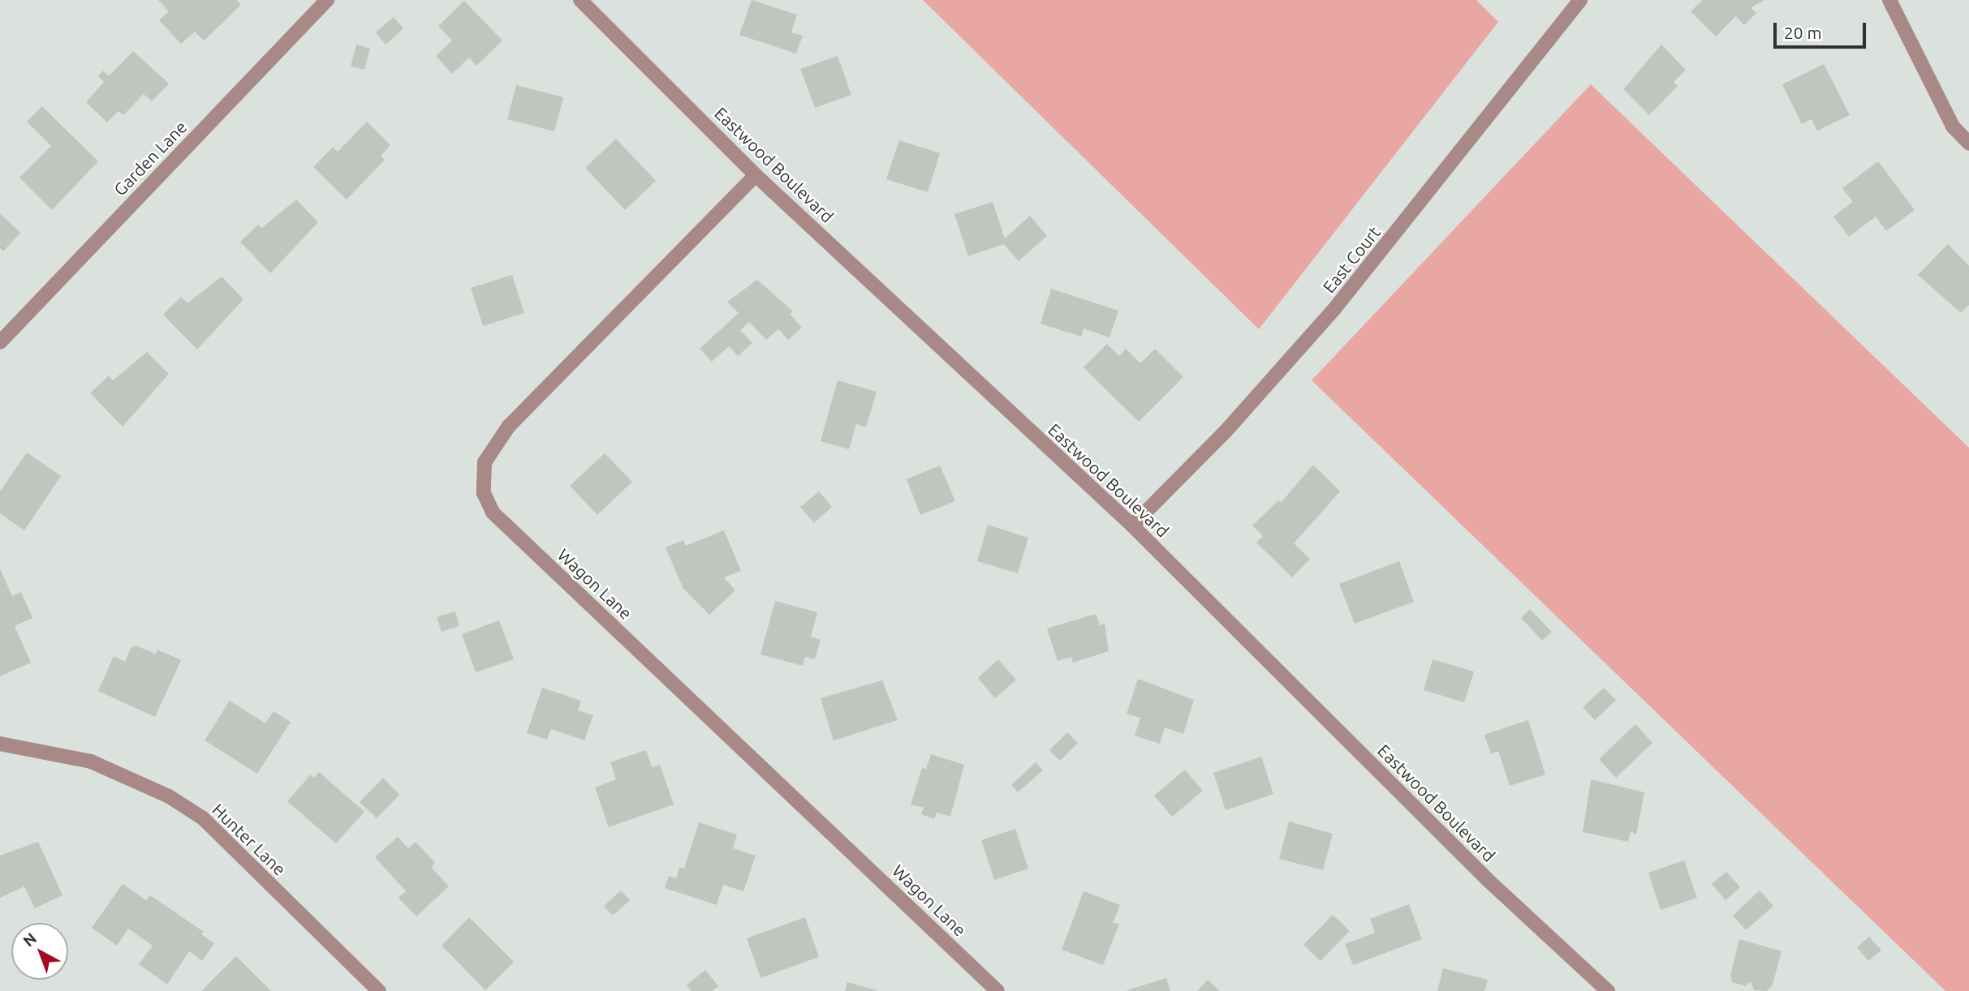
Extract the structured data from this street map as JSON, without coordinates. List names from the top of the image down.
{
  "streets": {
    "street": [
      "Garden Lane",
      "Eastwood Boulevard",
      "East Court",
      "Wagon Lane",
      "Hunter Lane"
    ]
  },
  "crossings": [
    ["Eastwood Boulevard", "East Court"],
    ["Eastwood Boulevard", "Wagon Lane"]
  ],
  "scale_bar": "20 m",
  "north": "top left"
}
